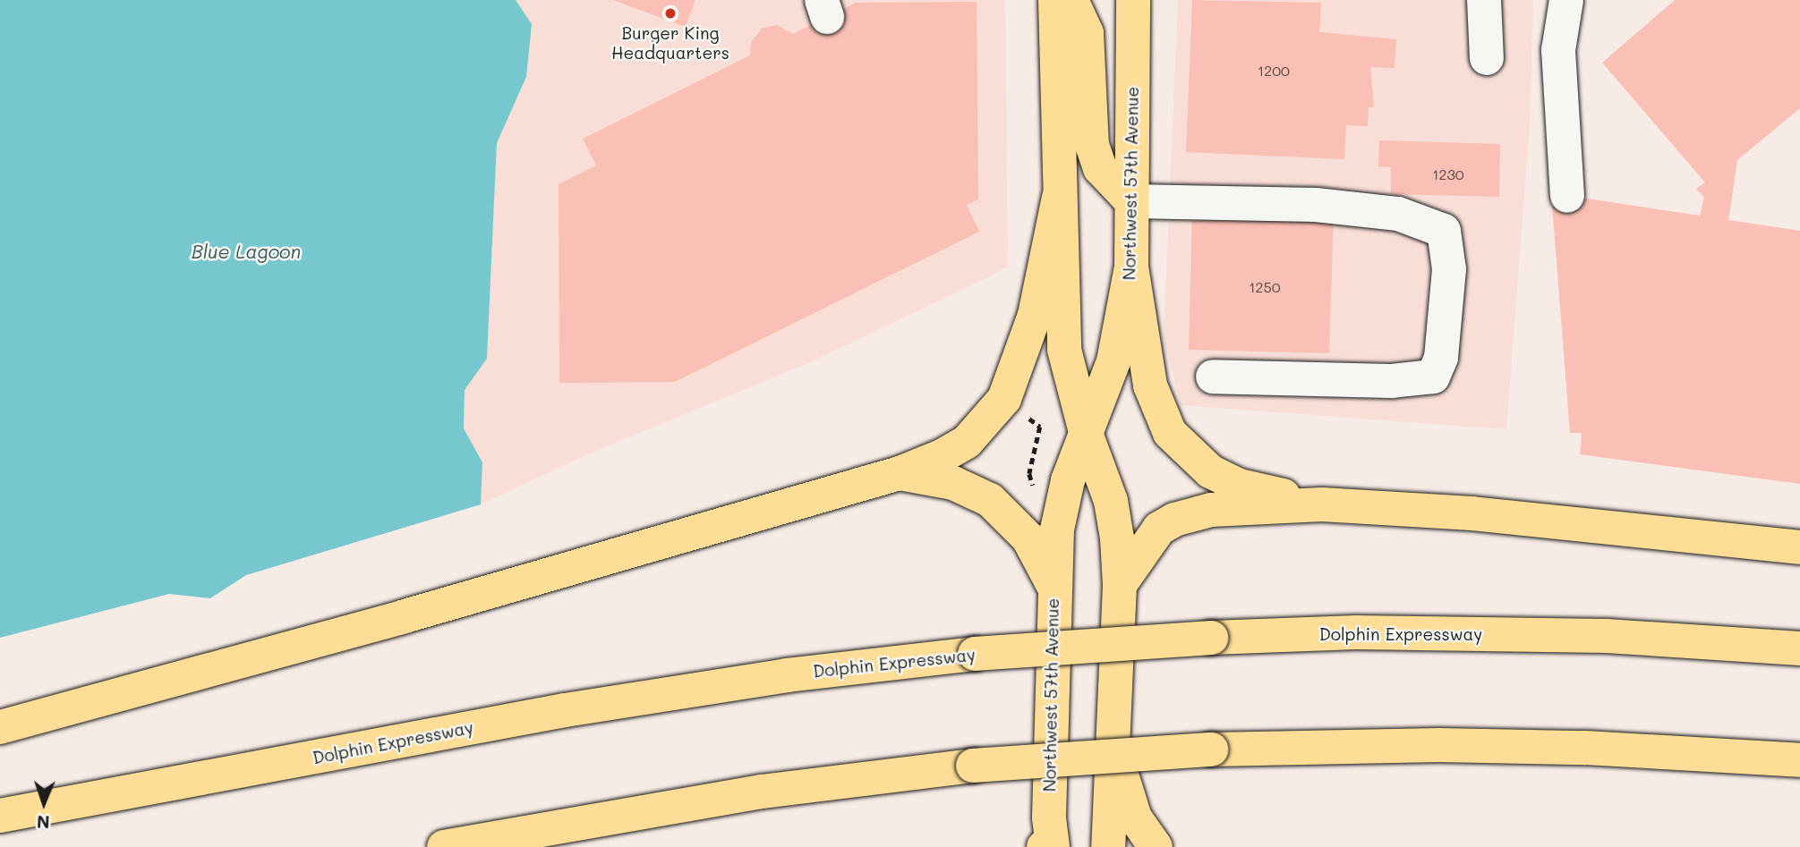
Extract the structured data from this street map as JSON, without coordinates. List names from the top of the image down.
{
  "streets": {
    "main road": ["Northwest 57th Avenue", "Dolphin Expressway"]
  },
  "water": ["Blue Lagoon"],
  "places": ["Burger King Headquarters"],
  "house_numbers": ["1200", "1230", "1250"],
  "north": "bottom"
}
